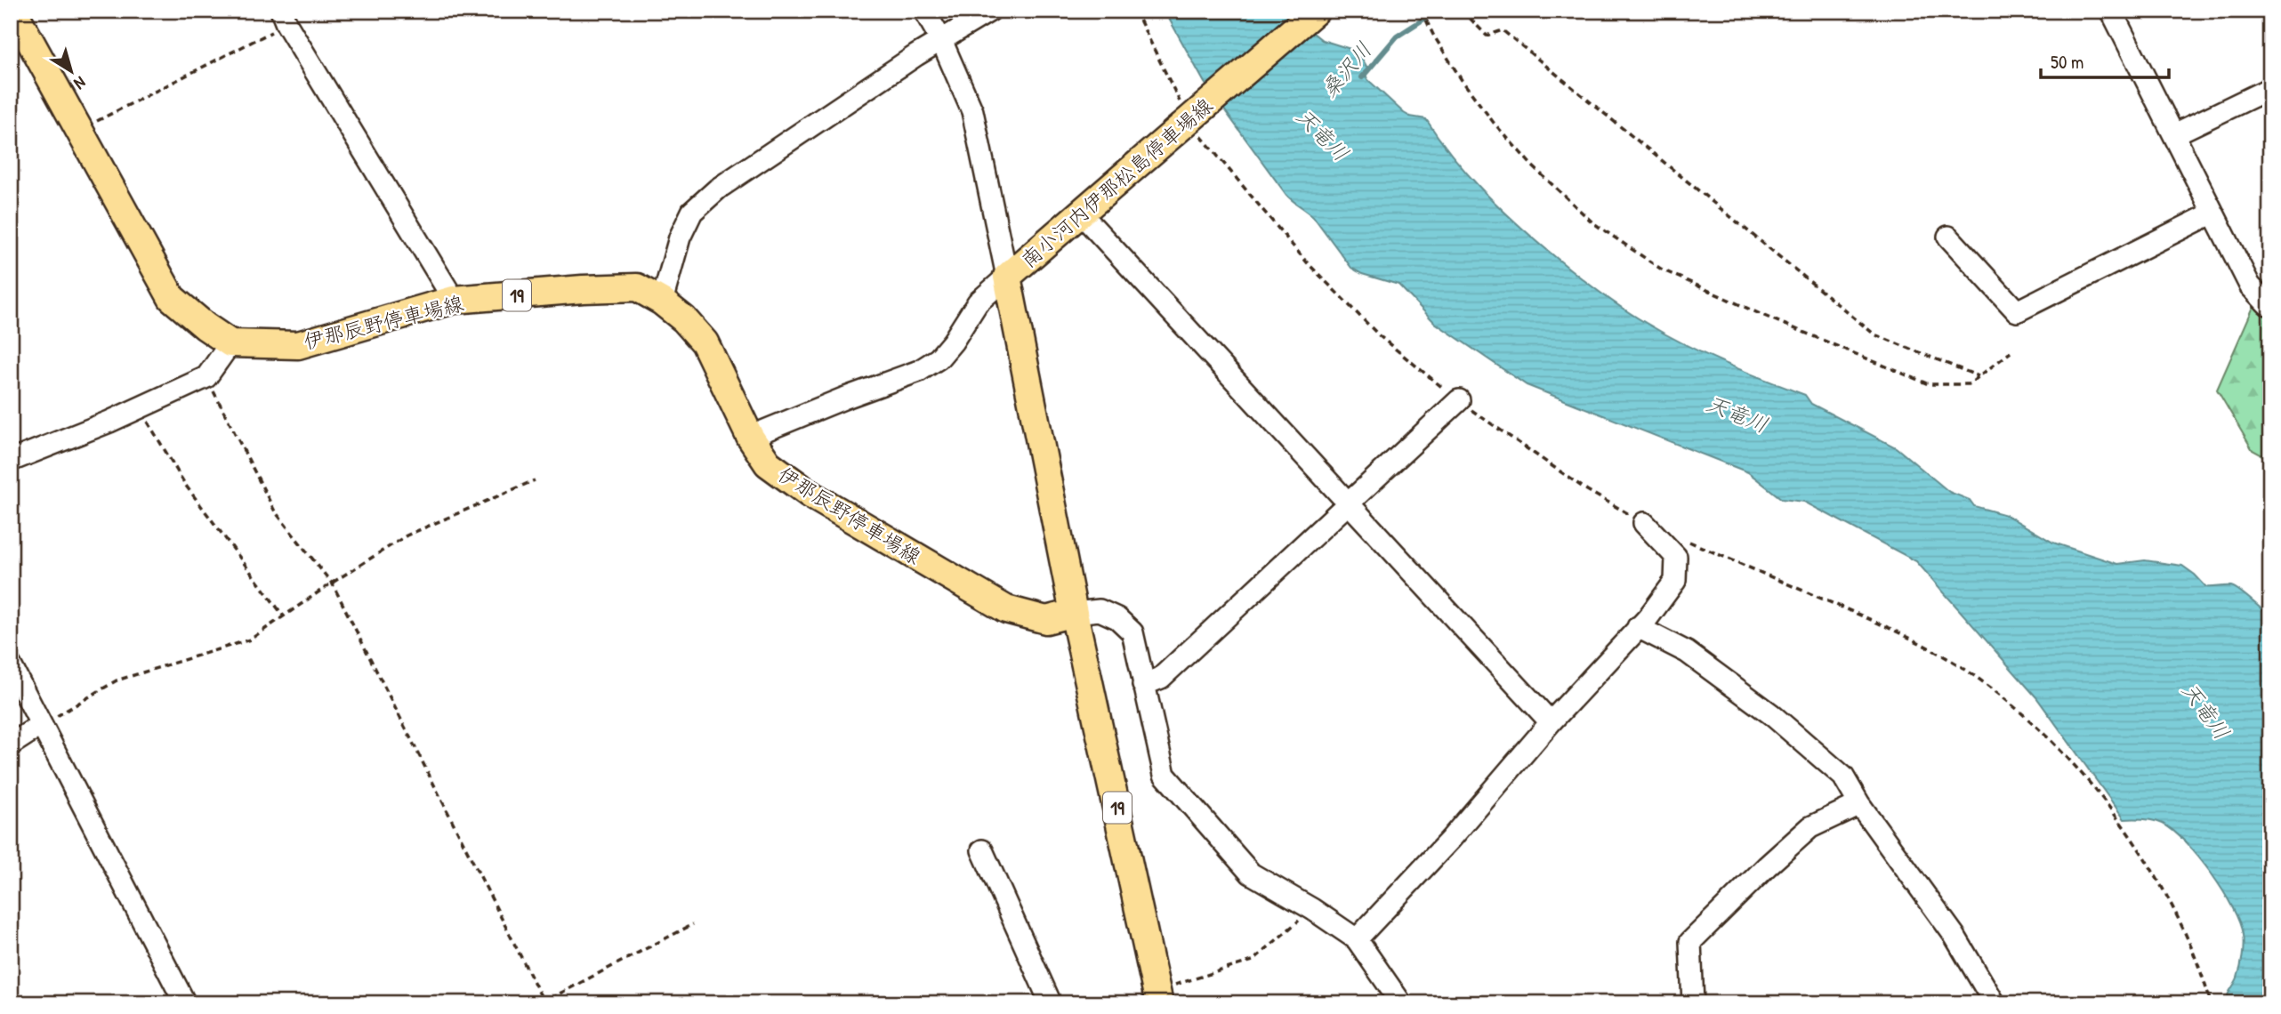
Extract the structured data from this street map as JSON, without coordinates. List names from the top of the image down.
{
  "streets": {
    "main road": ["南小河内伊那松島停車場線", "19", "伊那辰野停車場線"]
  },
  "crossings": [
    ["南小河内伊那松島停車場線", "19"],
    ["南小河内伊那松島停車場線", "伊那辰野停車場線"],
    ["19", "伊那辰野停車場線"]
  ],
  "water": ["桑沢川", "天竜川"],
  "scale_bar": "50 m",
  "north": "bottom right"
}
